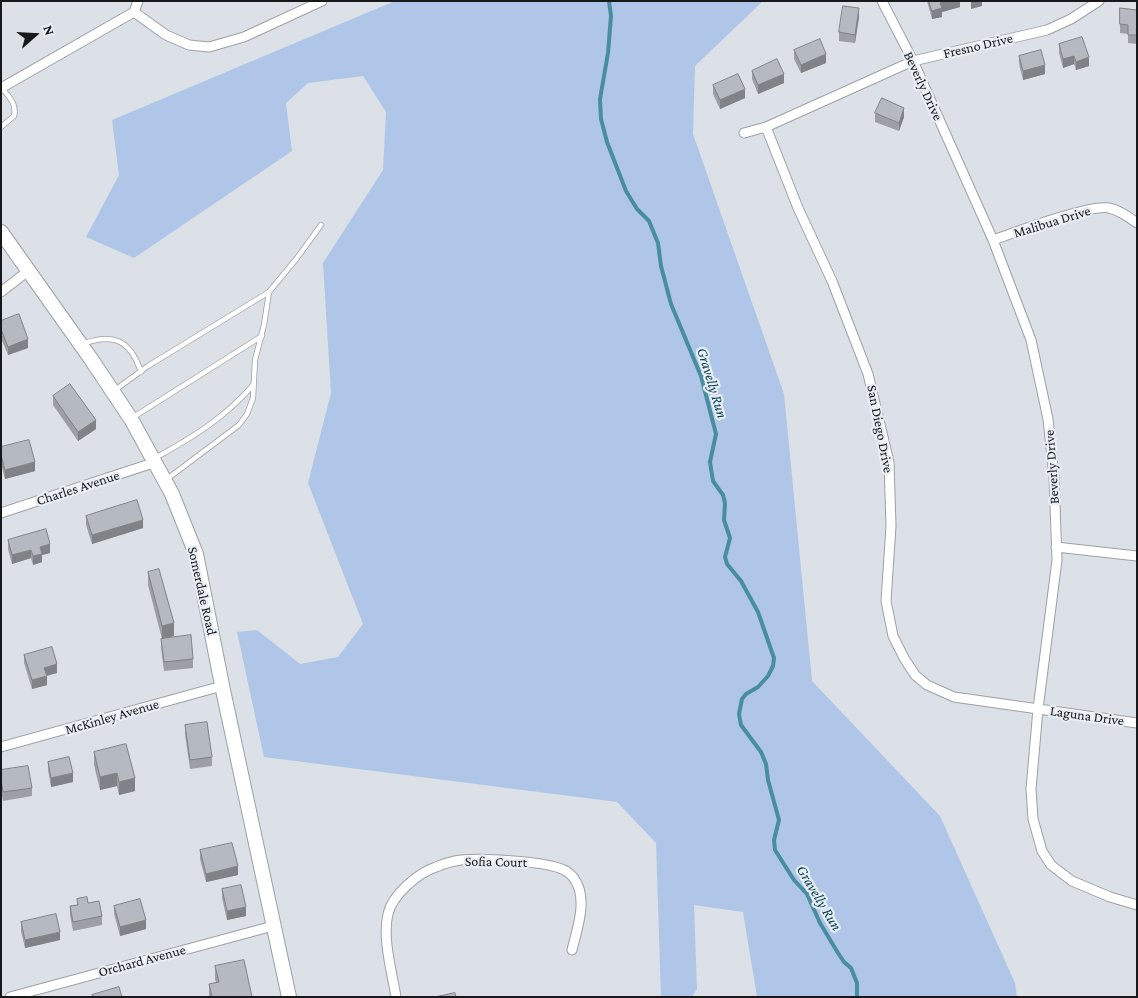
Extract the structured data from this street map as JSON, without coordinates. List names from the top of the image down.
{
  "streets": {
    "main road": ["Somerdale Road"],
    "street": [
      "Fresno Drive",
      "Beverly Drive",
      "Malibua Drive",
      "San Diego Drive",
      "Charles Avenue",
      "Laguna Drive",
      "McKinley Avenue",
      "Sofia Court",
      "Orchard Avenue"
    ]
  },
  "crossings": [
    ["Fresno Drive", "Beverly Drive"],
    ["Fresno Drive", "San Diego Drive"],
    ["Beverly Drive", "Malibua Drive"],
    ["Beverly Drive", "San Diego Drive"],
    ["Beverly Drive", "Laguna Drive"],
    ["San Diego Drive", "Laguna Drive"],
    ["Charles Avenue", "Somerdale Road"],
    ["Somerdale Road", "McKinley Avenue"],
    ["Somerdale Road", "Orchard Avenue"]
  ],
  "water": ["Gravelly Run"],
  "north": "right"
}
